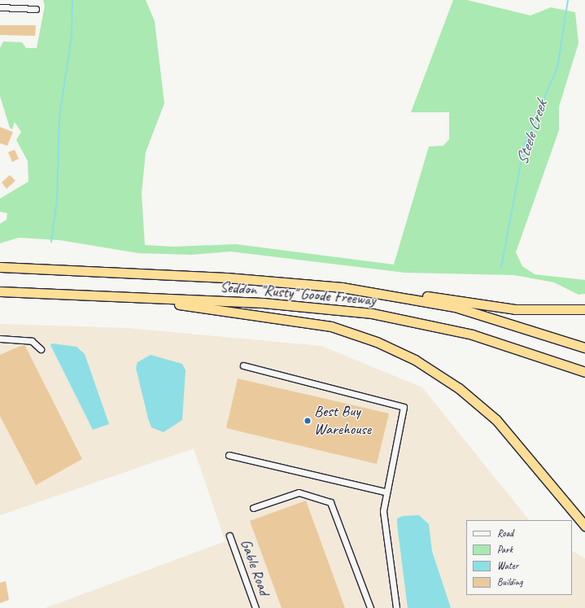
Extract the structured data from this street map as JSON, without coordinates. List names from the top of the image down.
{
  "streets": {
    "highway": ["Seddon \"Rusty\" Goode Freeway"],
    "street": ["Gable Road"]
  },
  "water": ["Steele Creek"],
  "places": ["Best Buy Warehouse"],
  "legend": [
    "Road",
    "Park",
    "Water",
    "Building"
  ]
}
